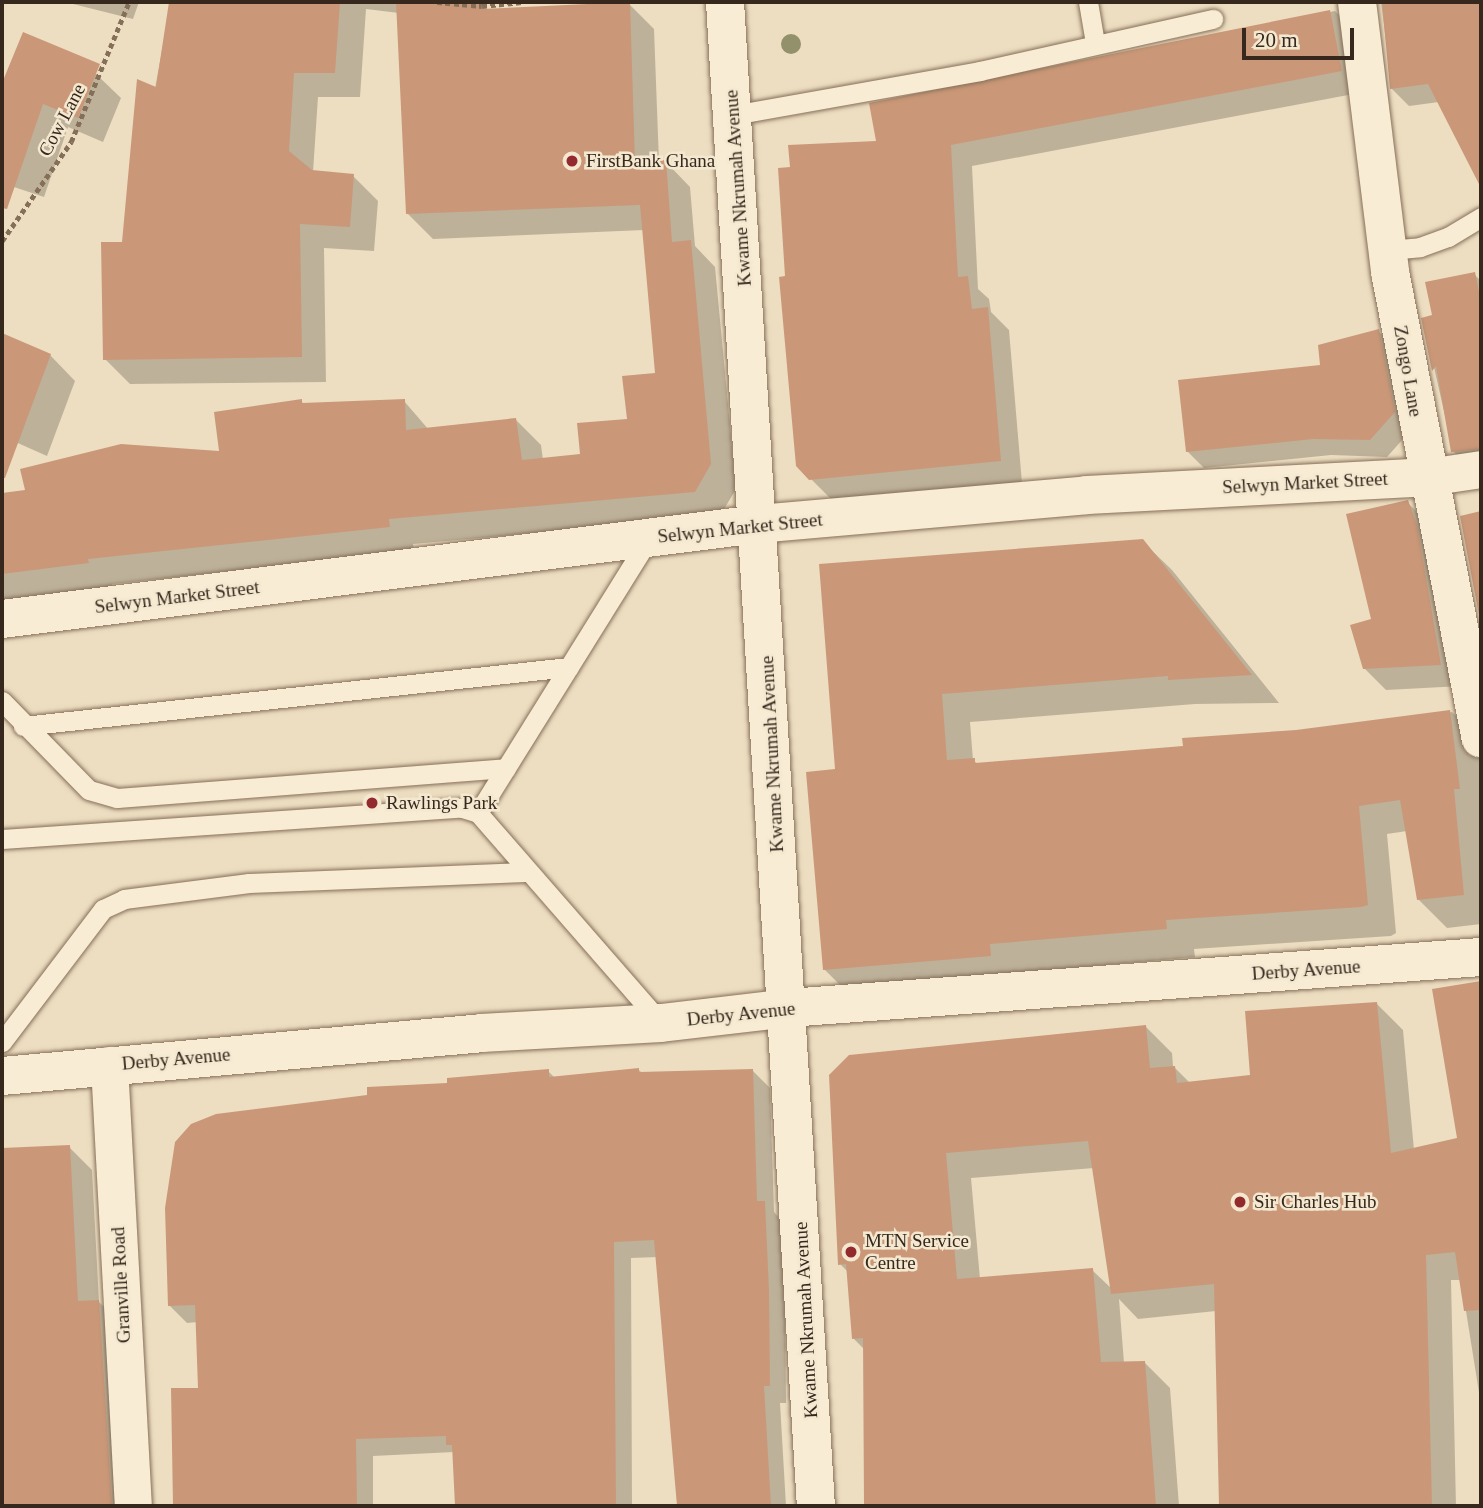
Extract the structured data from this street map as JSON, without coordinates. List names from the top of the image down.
{
  "streets": {
    "main road": [
      "Kwame Nkrumah Avenue",
      "Zongo Lane",
      "Selwyn Market Street",
      "Derby Avenue"
    ],
    "street": ["Granville Road"],
    "path": ["Cow Lane"]
  },
  "crossings": [
    ["Kwame Nkrumah Avenue", "Selwyn Market Street"],
    ["Kwame Nkrumah Avenue", "Derby Avenue"],
    ["Zongo Lane", "Selwyn Market Street"],
    ["Derby Avenue", "Granville Road"]
  ],
  "places": [
    "FirstBank Ghana",
    "Rawlings Park",
    "Sir Charles Hub",
    "MTN Service Centre"
  ],
  "scale_bar": "20 m"
}
